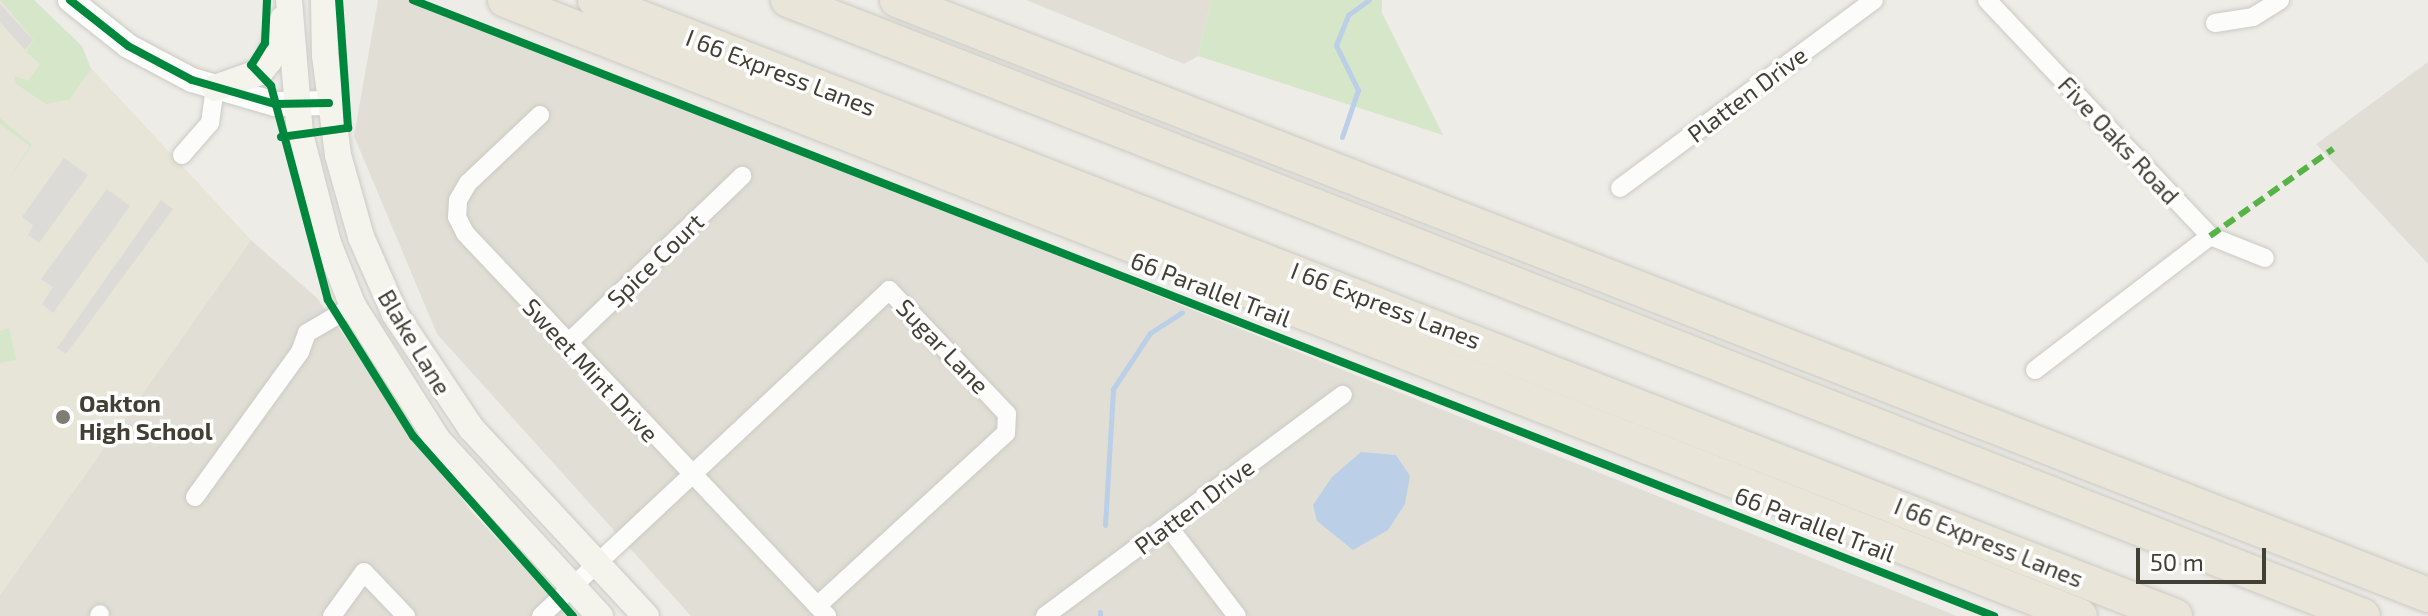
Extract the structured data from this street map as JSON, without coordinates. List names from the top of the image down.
{
  "streets": {
    "highway": ["I 66 Express Lanes"],
    "main road": ["Blake Lane"],
    "street": [
      "Platten Drive",
      "Five Oaks Road",
      "Spice Court",
      "Sugar Lane",
      "Sweet Mint Drive"
    ],
    "cycle path": ["66 Parallel Trail"]
  },
  "crossings": [
    ["Spice Court", "Sweet Mint Drive"],
    ["Blake Lane", "Sugar Lane"],
    ["Sugar Lane", "Sweet Mint Drive"]
  ],
  "places": ["Oakton High School"],
  "scale_bar": "50 m"
}
